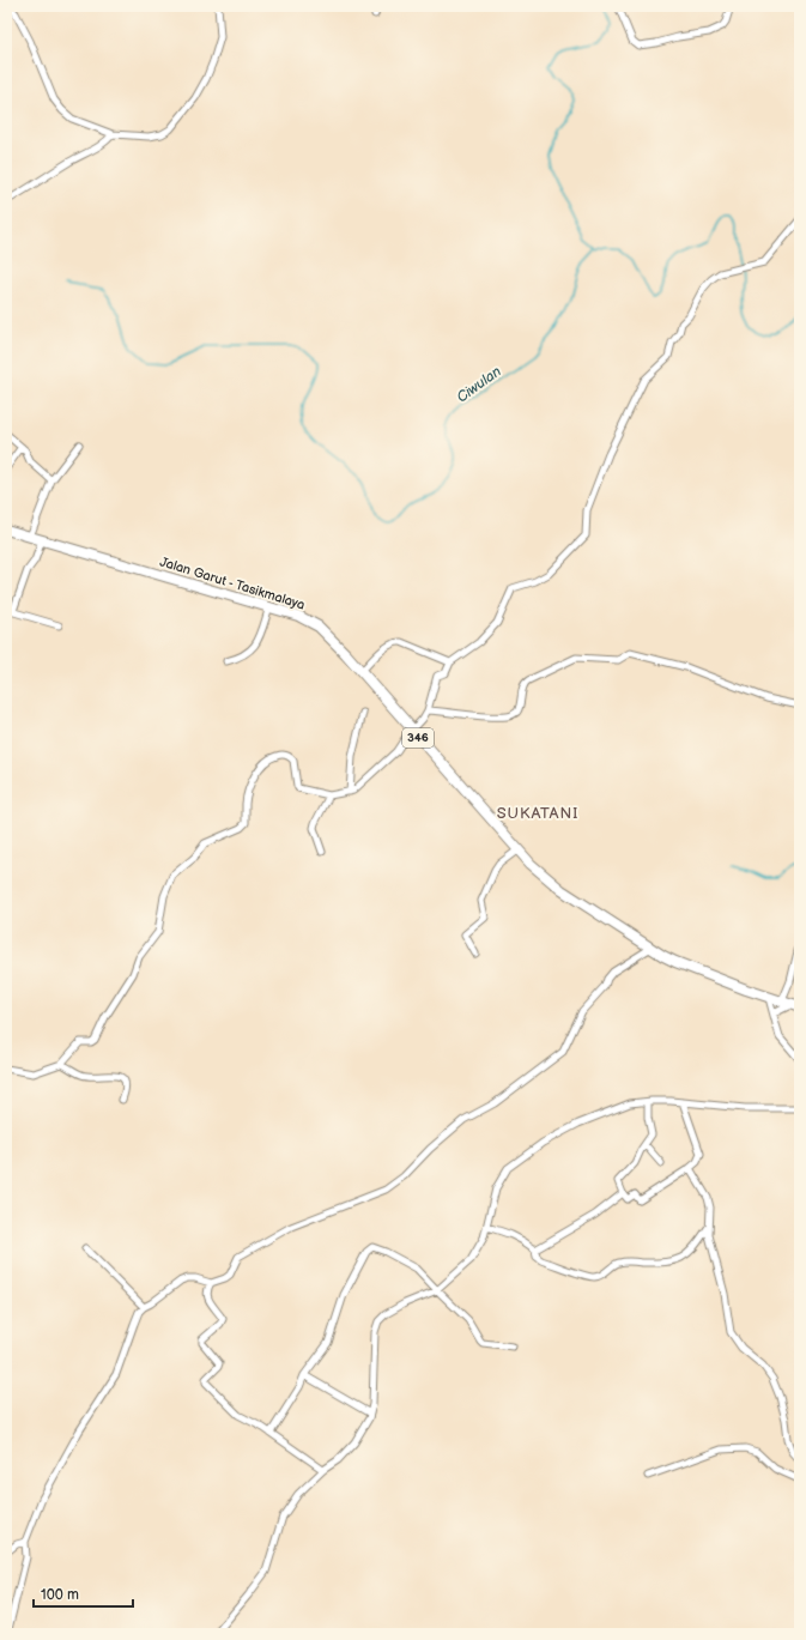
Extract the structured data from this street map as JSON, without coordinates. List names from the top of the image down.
{
  "streets": {
    "main road": ["Jalan Garut - Tasikmalaya", "346"]
  },
  "districts": ["SUKATANI"],
  "water": ["Ciwulan"],
  "scale_bar": "100 m"
}
